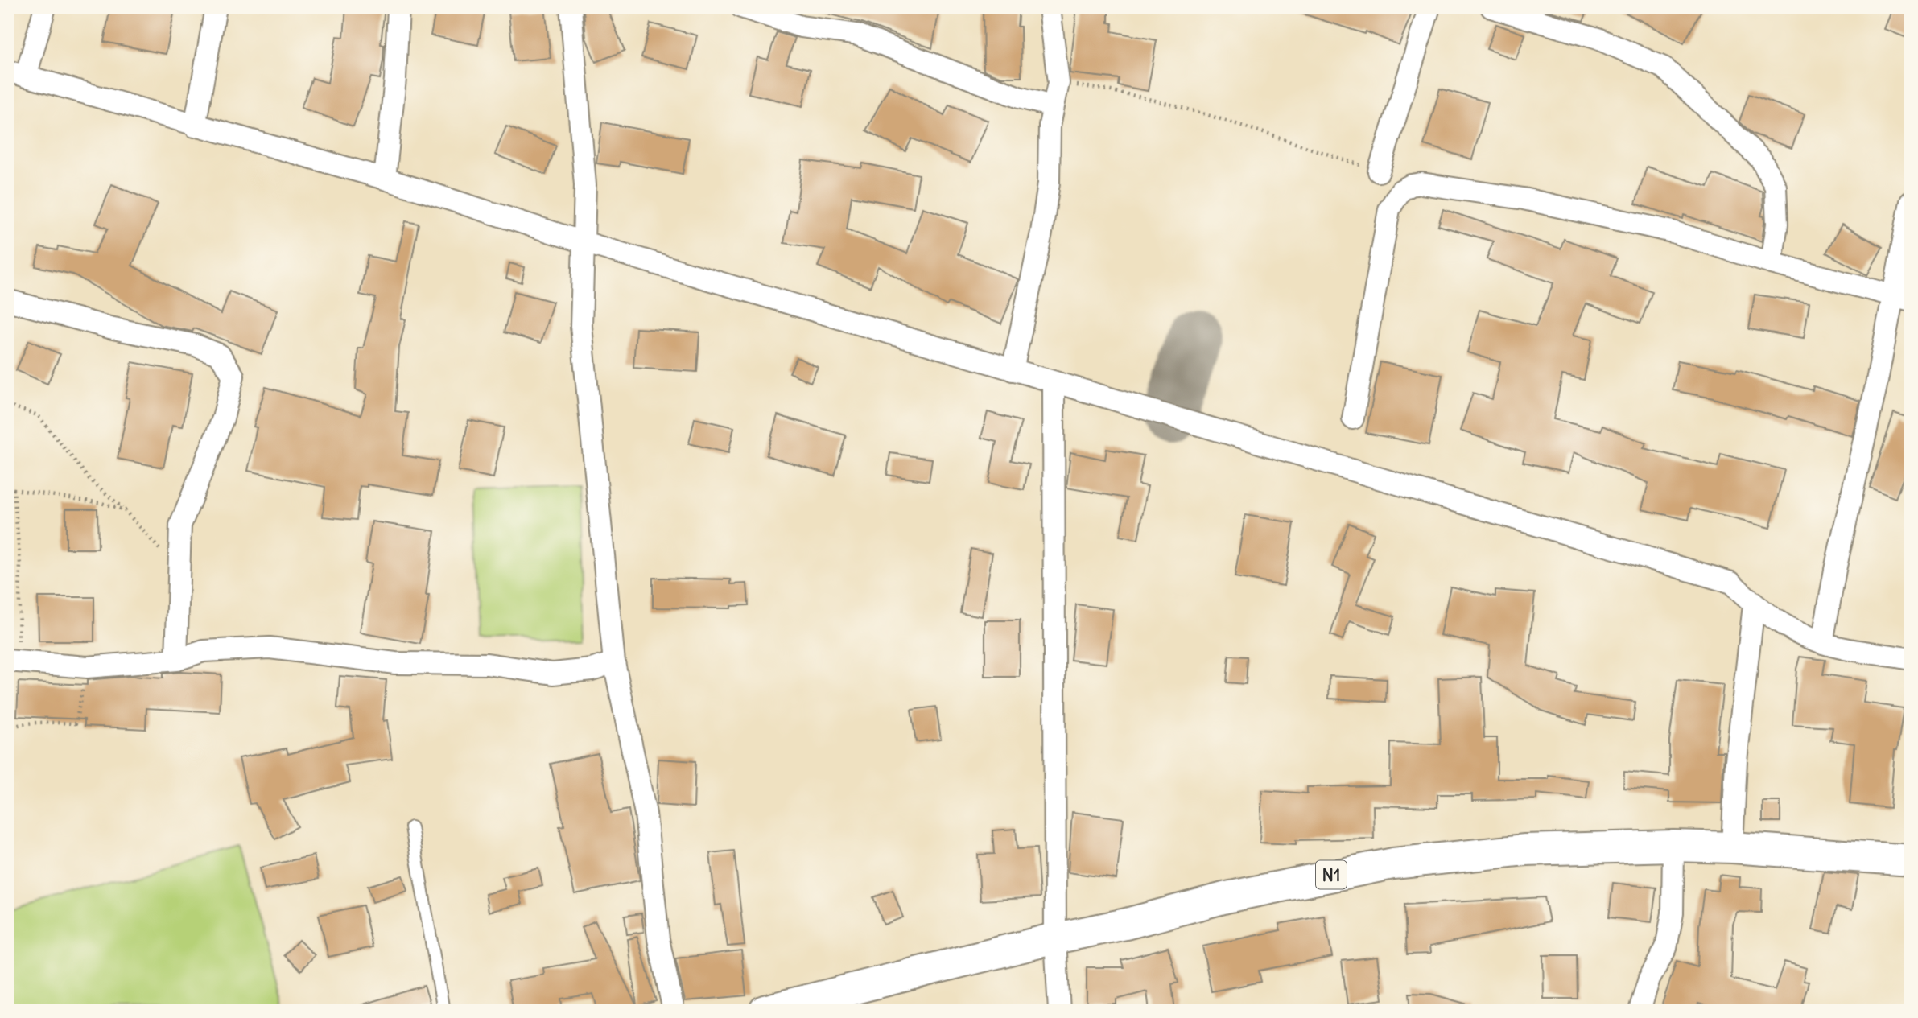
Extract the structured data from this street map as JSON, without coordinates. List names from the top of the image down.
{
  "streets": {
    "main road": ["N1"]
  }
}
